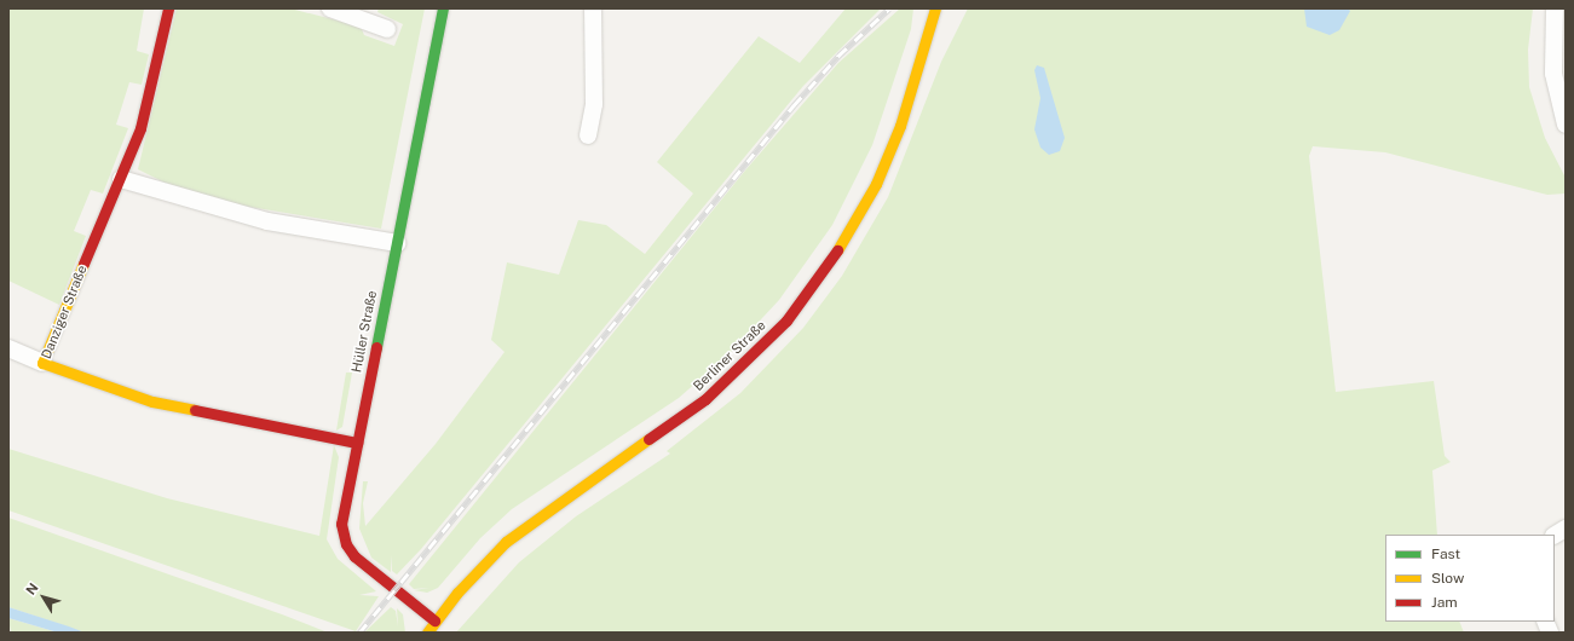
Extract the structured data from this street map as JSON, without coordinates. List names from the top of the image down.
{
  "streets": {
    "street": ["Danziger Straße", "Hüller Straße", "Berliner Straße"]
  },
  "crossings": [
    ["Danziger Straße", "Hüller Straße"],
    ["Hüller Straße", "Berliner Straße"]
  ],
  "legend": ["Fast", "Slow", "Jam"],
  "north": "top left"
}
